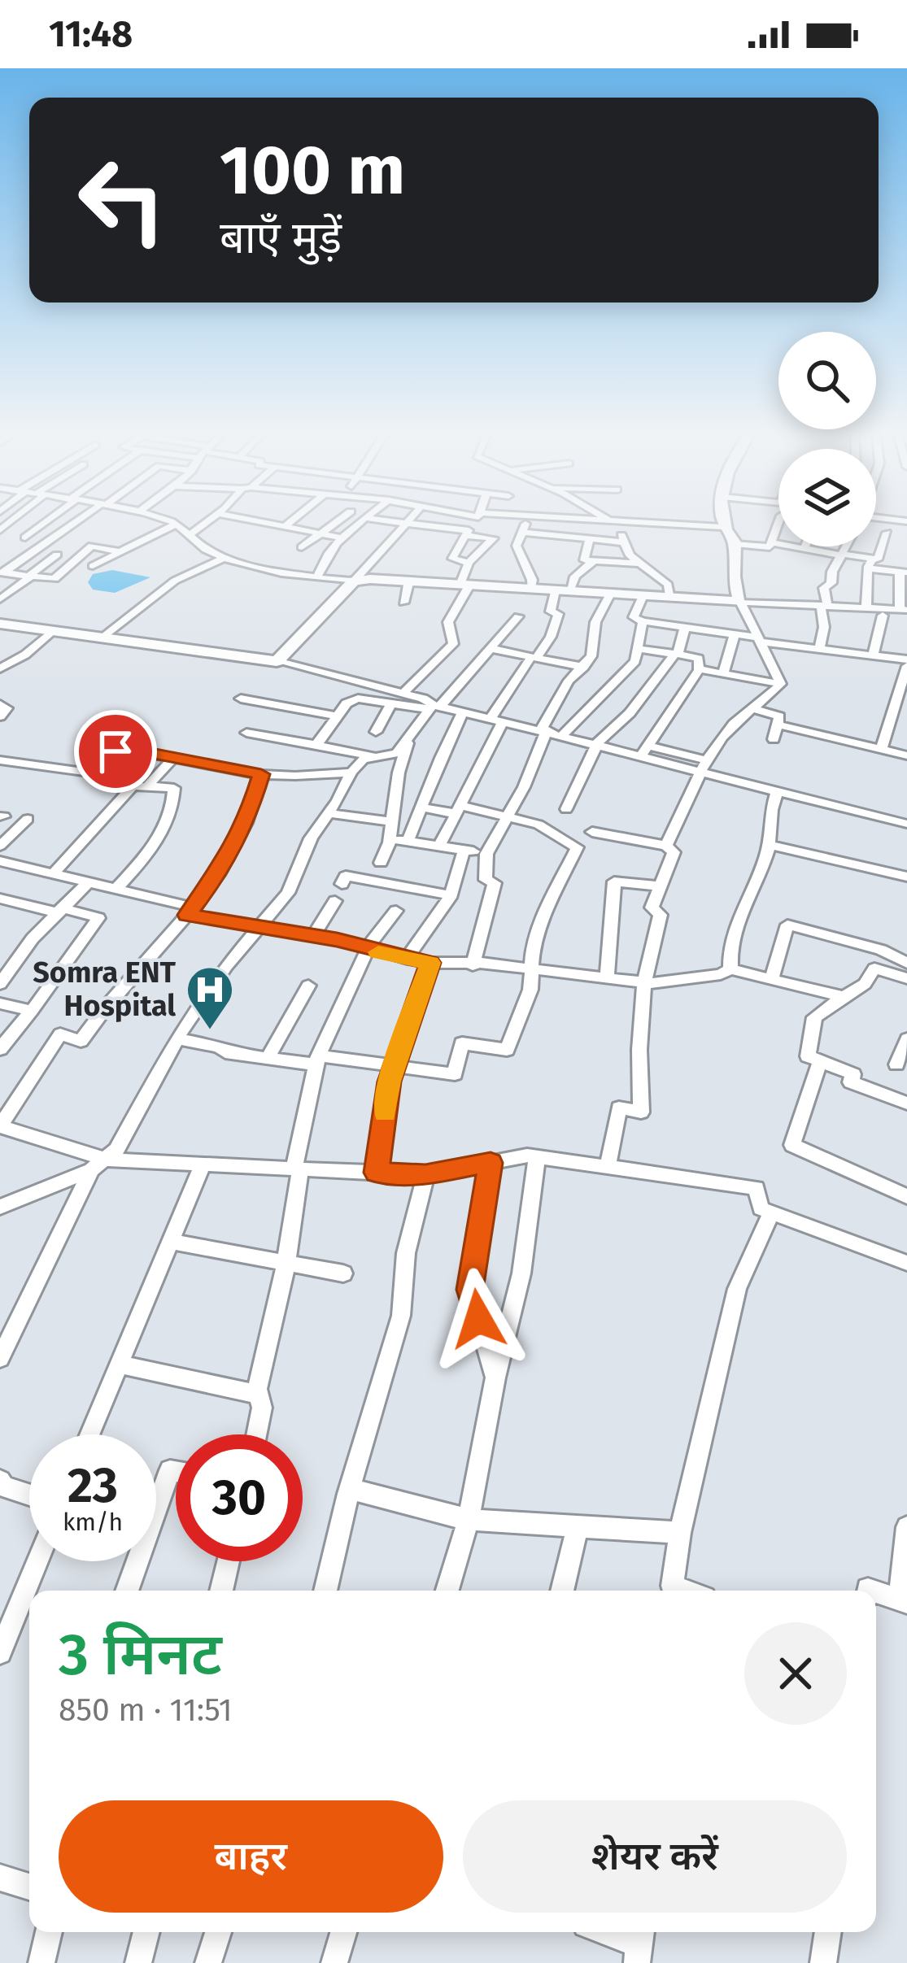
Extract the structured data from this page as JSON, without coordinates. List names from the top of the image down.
{
  "places": {
    "hospital": ["Somra ENT Hospital"]
  },
  "page": {
    "status": "11:48",
    "turn": ["100 m", "बाएँ मुड़ें"],
    "speed": "23 km/h",
    "limit": "30",
    "heading": ["3 मिनट", "850 m · 11:51"],
    "buttons": ["बाहर", "शेयर करें"]
  }
}
